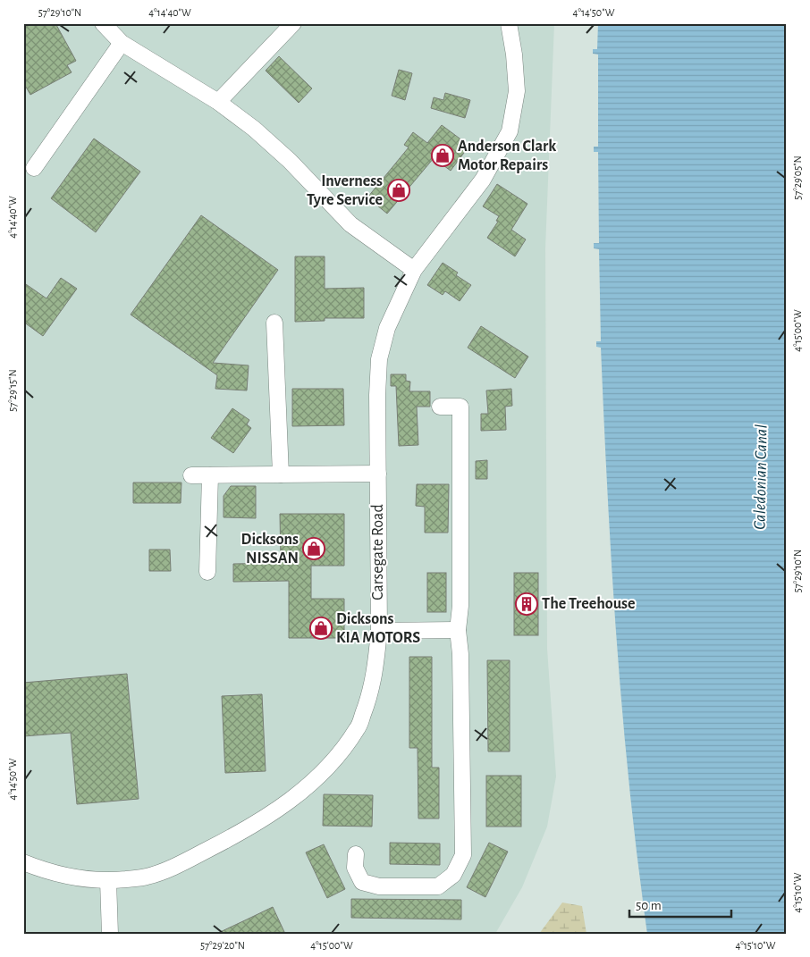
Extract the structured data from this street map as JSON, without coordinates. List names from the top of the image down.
{
  "streets": {
    "street": ["Carsegate Road"]
  },
  "water": ["Caledonian Canal"],
  "places": {
    "shop": [
      "Anderson Clark Motor Repairs",
      "Inverness Tyre Service",
      "Dicksons NISSAN",
      "Dicksons KIA MOTORS"
    ],
    "building": ["The Treehouse"]
  },
  "scale_bar": "50 m",
  "coordinates": [
    "57°29'10\"N",
    "4°14'40\"W",
    "4°14'50\"W",
    "57°29'05\"N",
    "4°15'00\"W",
    "57°29'15\"N",
    "4°15'10\"W",
    "57°29'20\"N"
  ]
}
